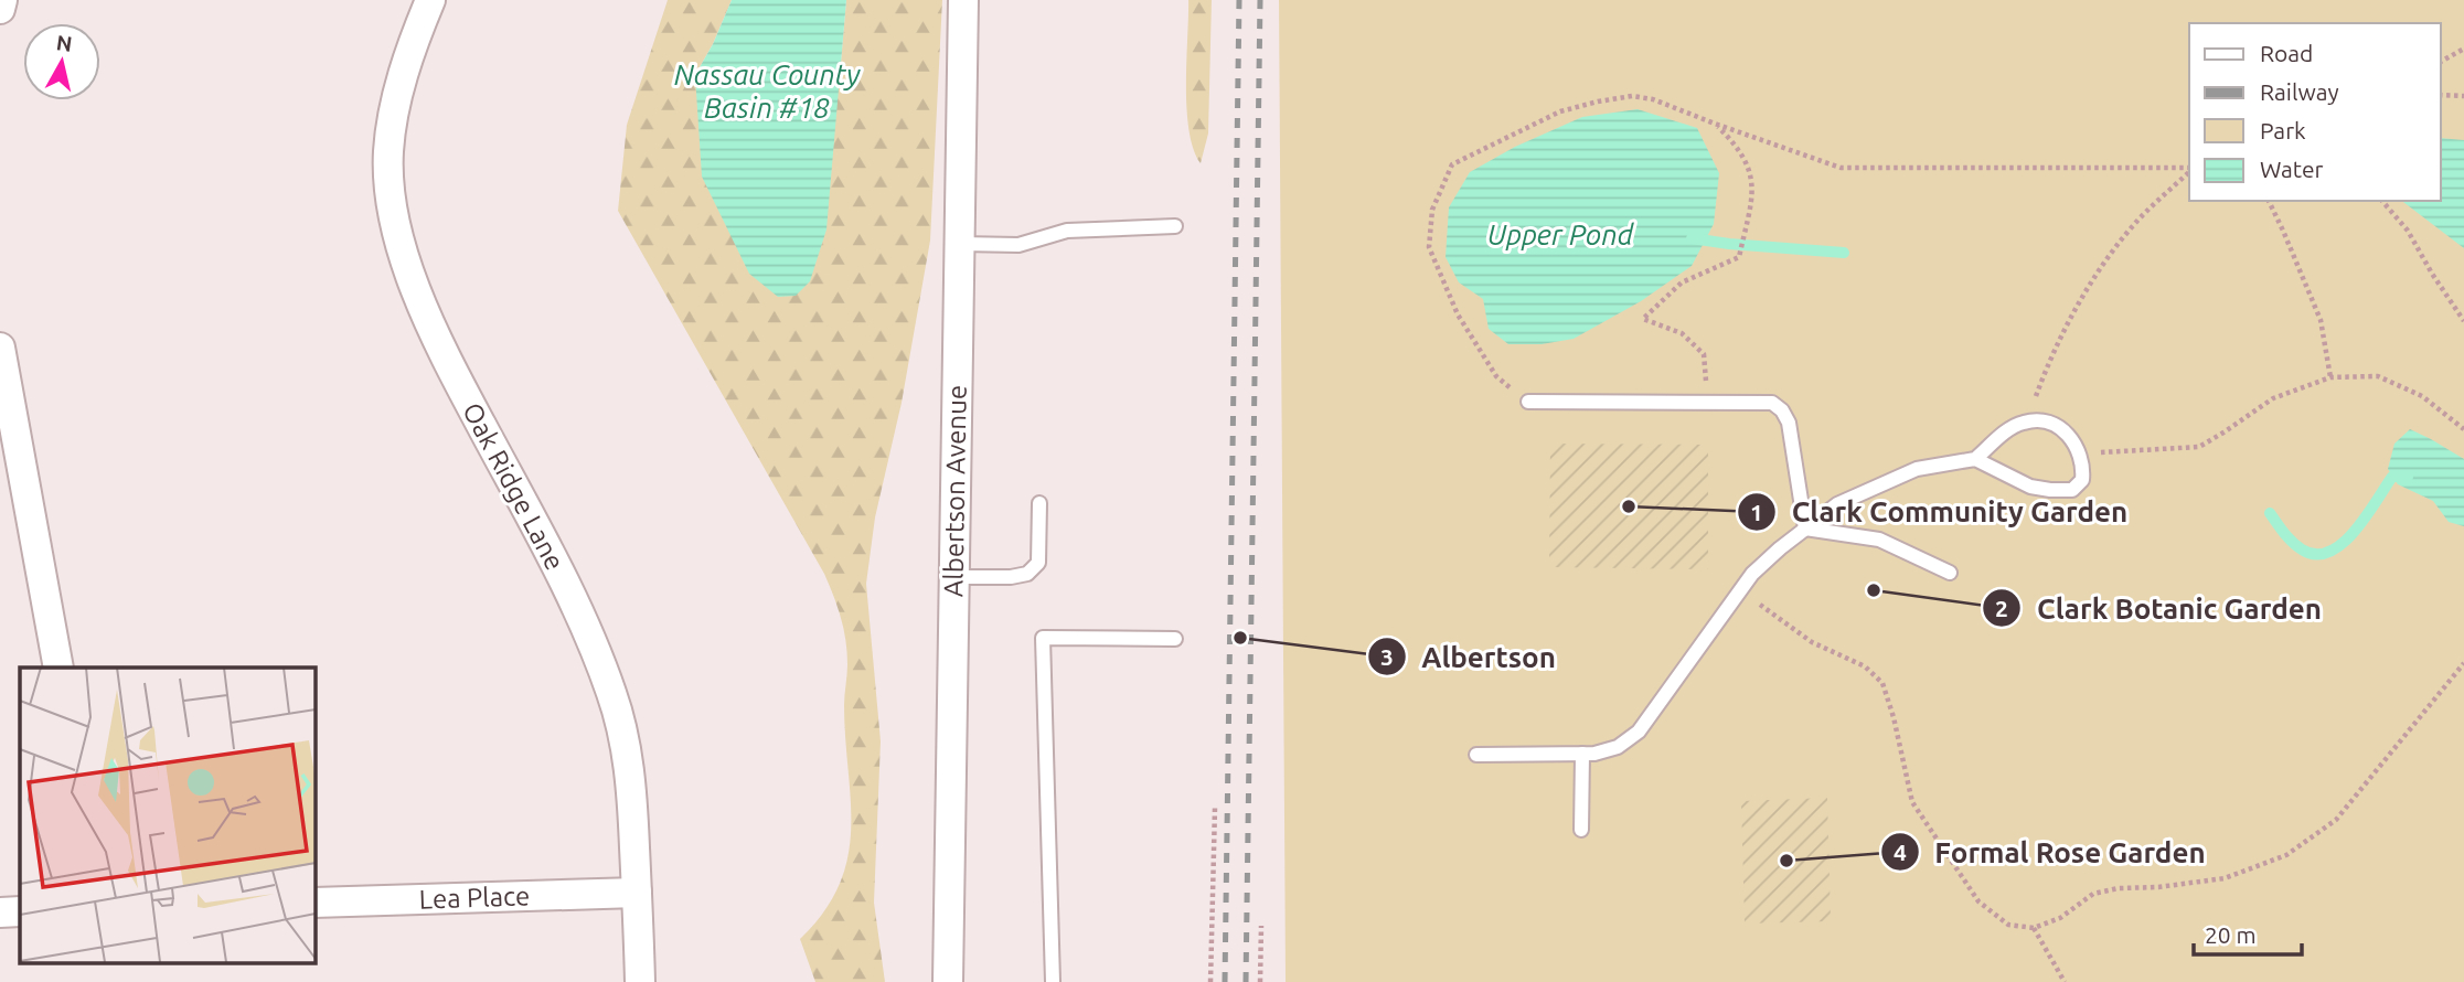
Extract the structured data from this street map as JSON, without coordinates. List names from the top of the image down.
{
  "streets": {
    "street": ["Oak Ridge Lane", "Albertson Avenue", "Lea Place"]
  },
  "crossings": [
    ["Oak Ridge Lane", "Lea Place"]
  ],
  "water": ["Nassau County Basin #18", "Upper Pond"],
  "places": [
    "Clark Community Garden",
    "Clark Botanic Garden",
    "Albertson",
    "Formal Rose Garden"
  ],
  "legend": [
    "Road",
    "Railway",
    "Park",
    "Water"
  ],
  "scale_bar": "20 m",
  "north": "top"
}
